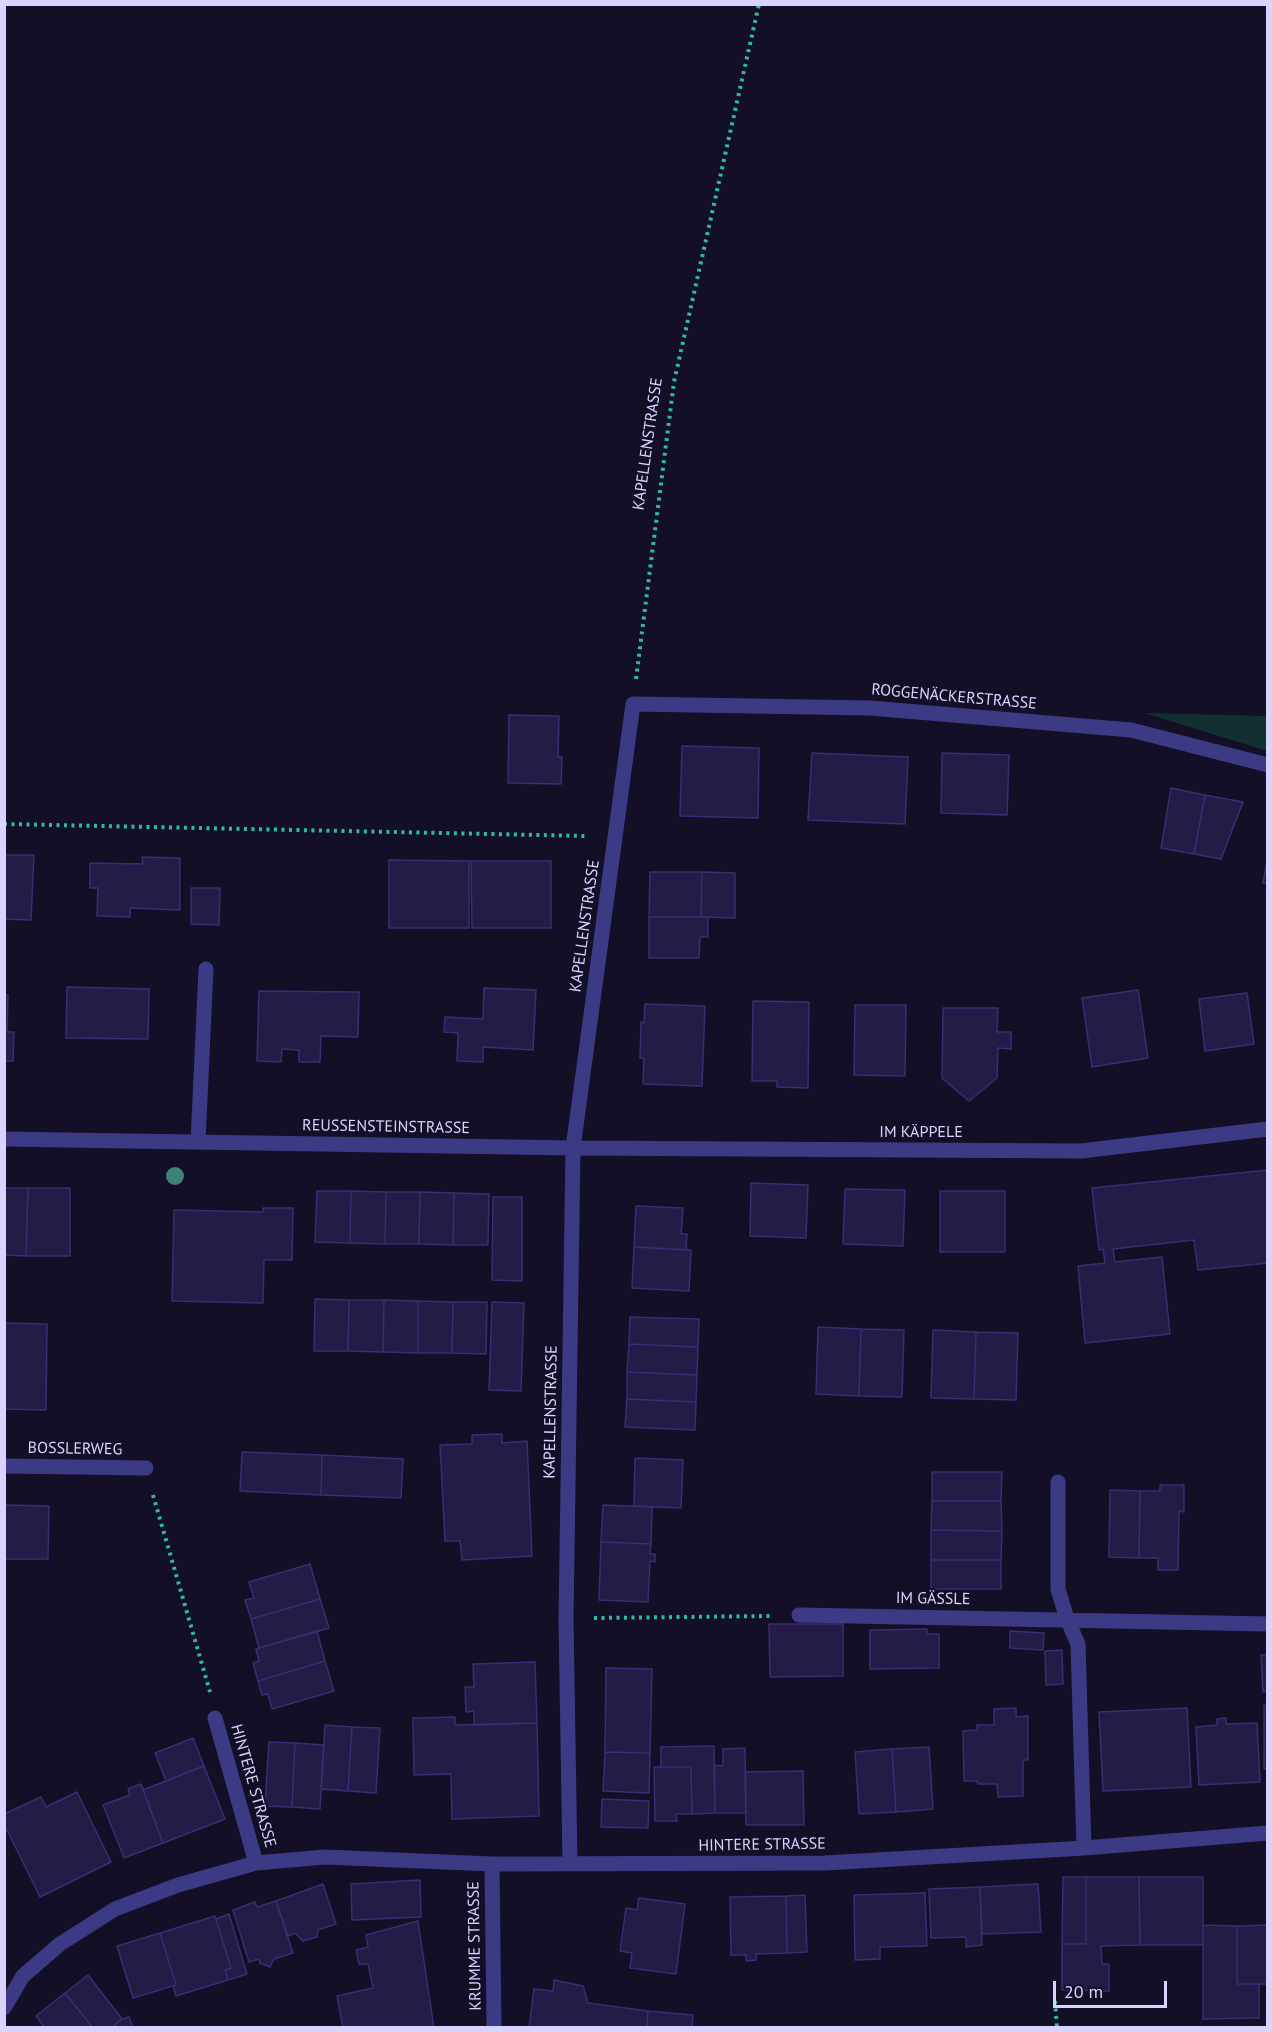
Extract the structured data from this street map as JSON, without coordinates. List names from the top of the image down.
{
  "streets": {
    "street": [
      "KAPELLENSTRASSE",
      "ROGGENÄCKERSTRASSE",
      "REUSSENSTEINSTRASSE",
      "IM KÄPPELE",
      "BOSSLERWEG",
      "IM GÄSSLE",
      "HINTERE STRASSE",
      "KRUMME STRASSE"
    ]
  },
  "crossings": [
    ["KAPELLENSTRASSE", "ROGGENÄCKERSTRASSE"],
    ["KAPELLENSTRASSE", "REUSSENSTEINSTRASSE"],
    ["KAPELLENSTRASSE", "IM KÄPPELE"],
    ["KAPELLENSTRASSE", "HINTERE STRASSE"],
    ["REUSSENSTEINSTRASSE", "IM KÄPPELE"],
    ["HINTERE STRASSE", "KRUMME STRASSE"]
  ],
  "scale_bar": "20 m"
}
